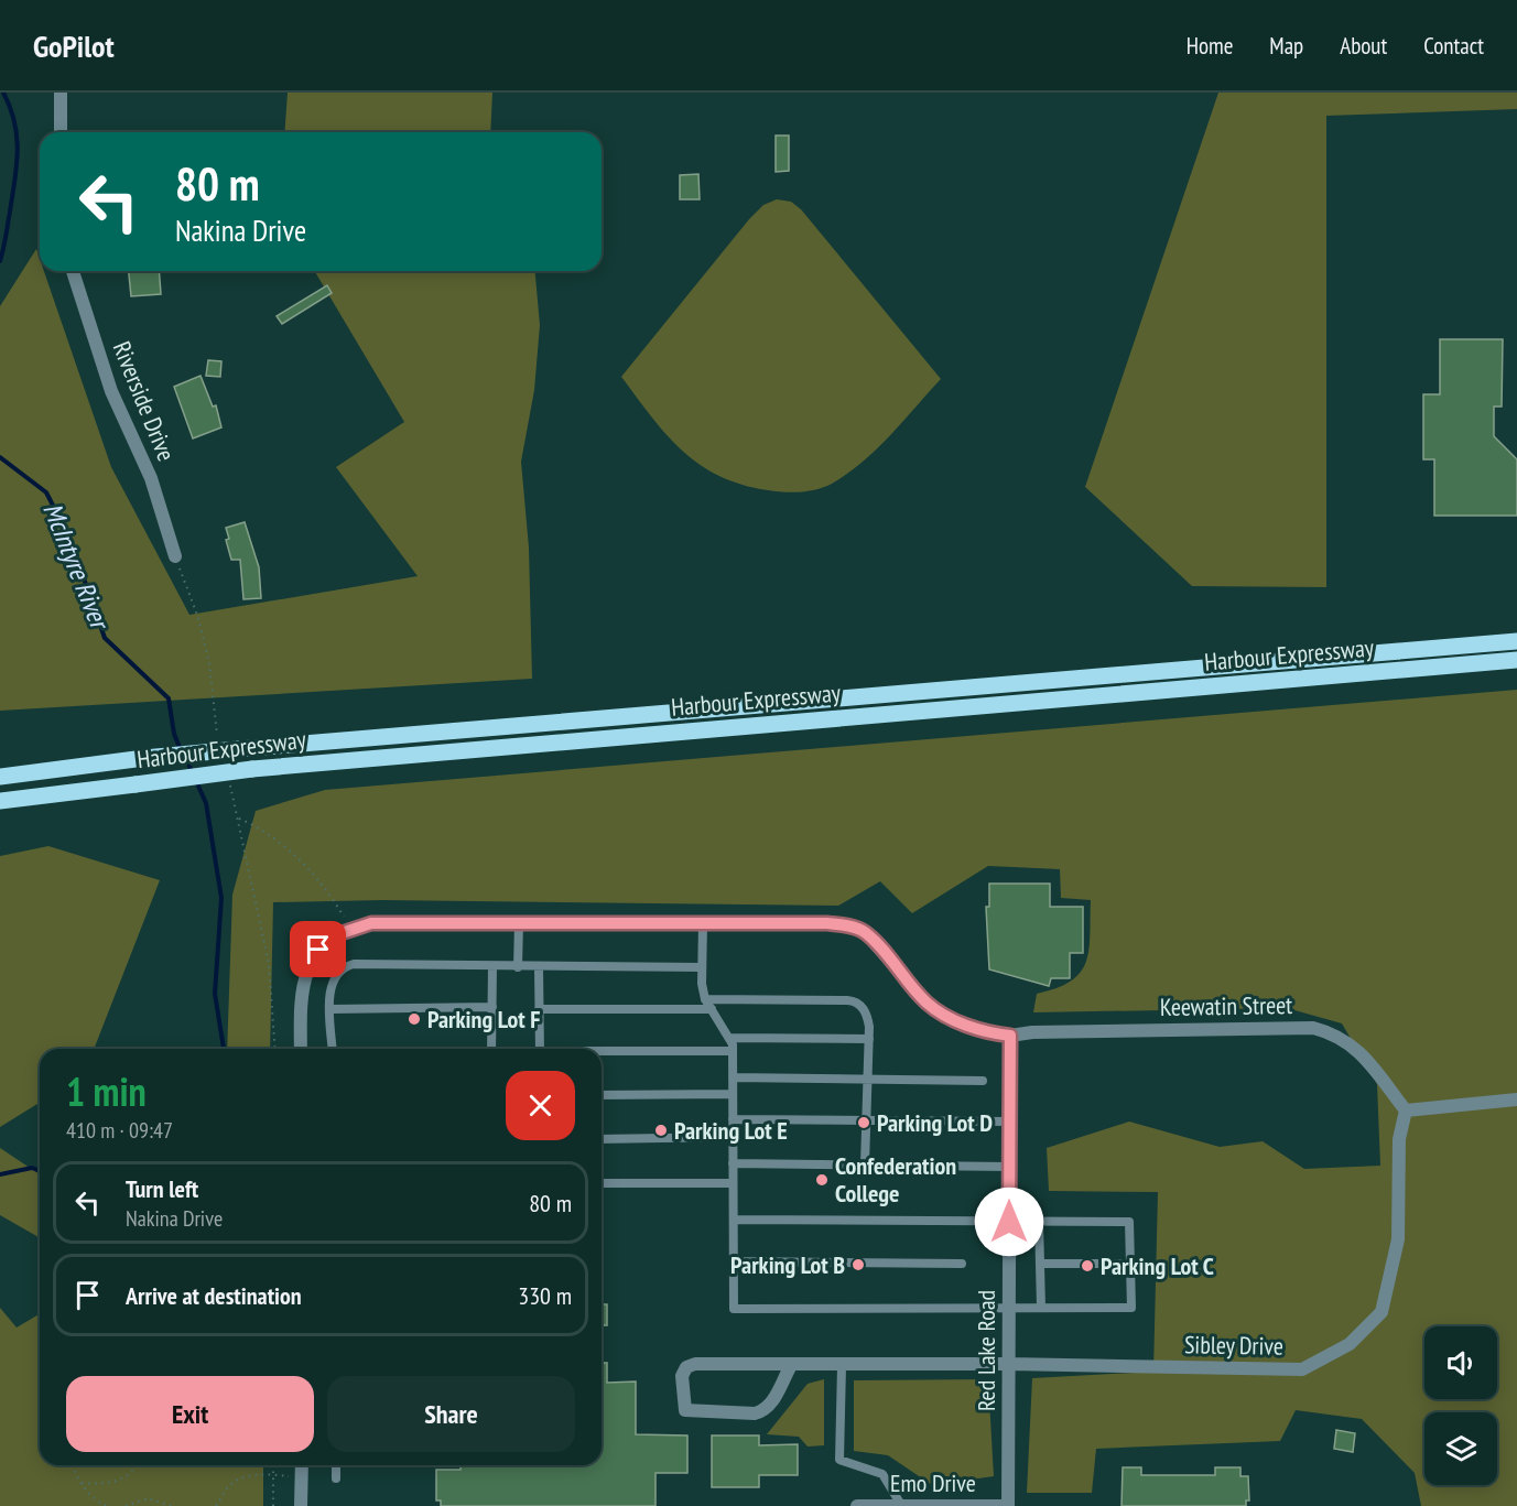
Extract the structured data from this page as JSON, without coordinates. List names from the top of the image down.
{
  "streets": {
    "main road": ["Harbour Expressway"],
    "street": [
      "Riverside Drive",
      "Keewatin Street",
      "Sibley Drive",
      "Red Lake Road",
      "Emo Drive"
    ]
  },
  "crossings": [
    ["Keewatin Street", "Sibley Drive"],
    ["Keewatin Street", "Red Lake Road"],
    ["Sibley Drive", "Red Lake Road"],
    ["Red Lake Road", "Emo Drive"]
  ],
  "water": ["McIntyre River"],
  "places": [
    "Parking Lot F",
    "Parking Lot D",
    "Parking Lot E",
    "Confederation College",
    "Parking Lot B",
    "Parking Lot C"
  ],
  "page": {
    "header": "GoPilot",
    "nav": [
      "Home",
      "Map",
      "About",
      "Contact"
    ],
    "turn": ["80 m", "Nakina Drive"],
    "heading": ["1 min", "410 m · 09:47"],
    "list": [
      {
        "name": "Turn left",
        "note": "Nakina Drive",
        "value": "80 m"
      },
      {
        "name": "Arrive at destination",
        "value": "330 m"
      }
    ],
    "buttons": ["Exit", "Share"]
  }
}
